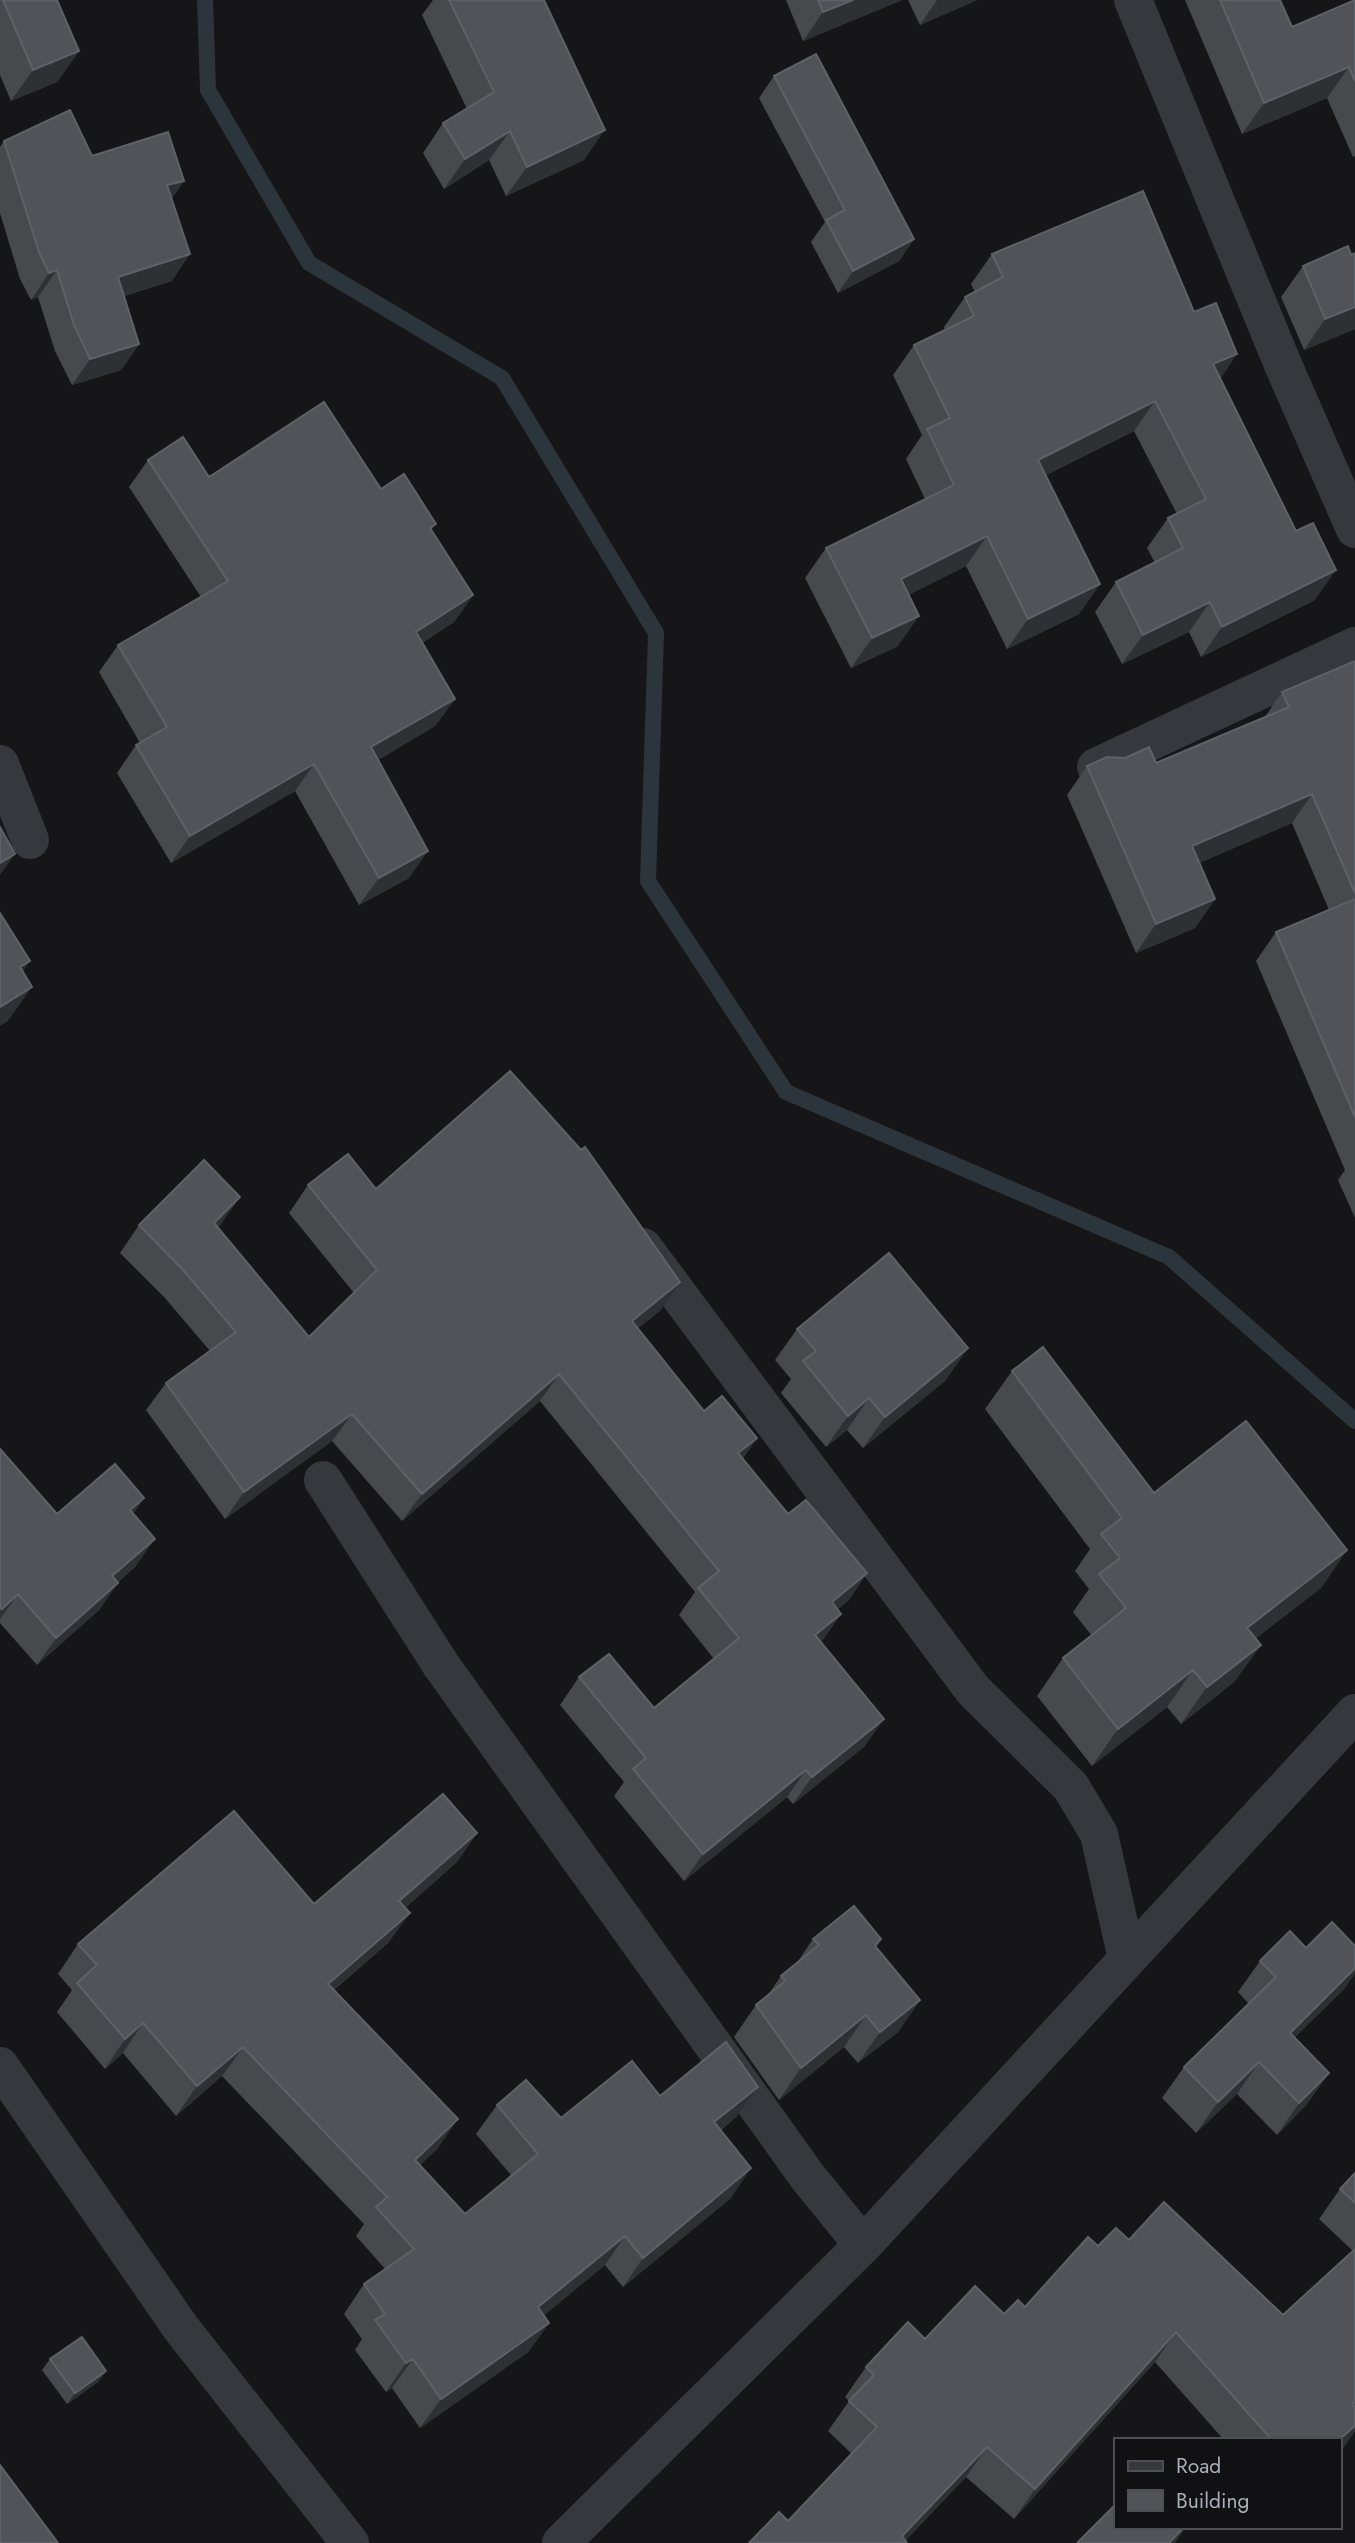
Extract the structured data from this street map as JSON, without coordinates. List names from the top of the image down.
{
  "legend": ["Road", "Building"]
}
